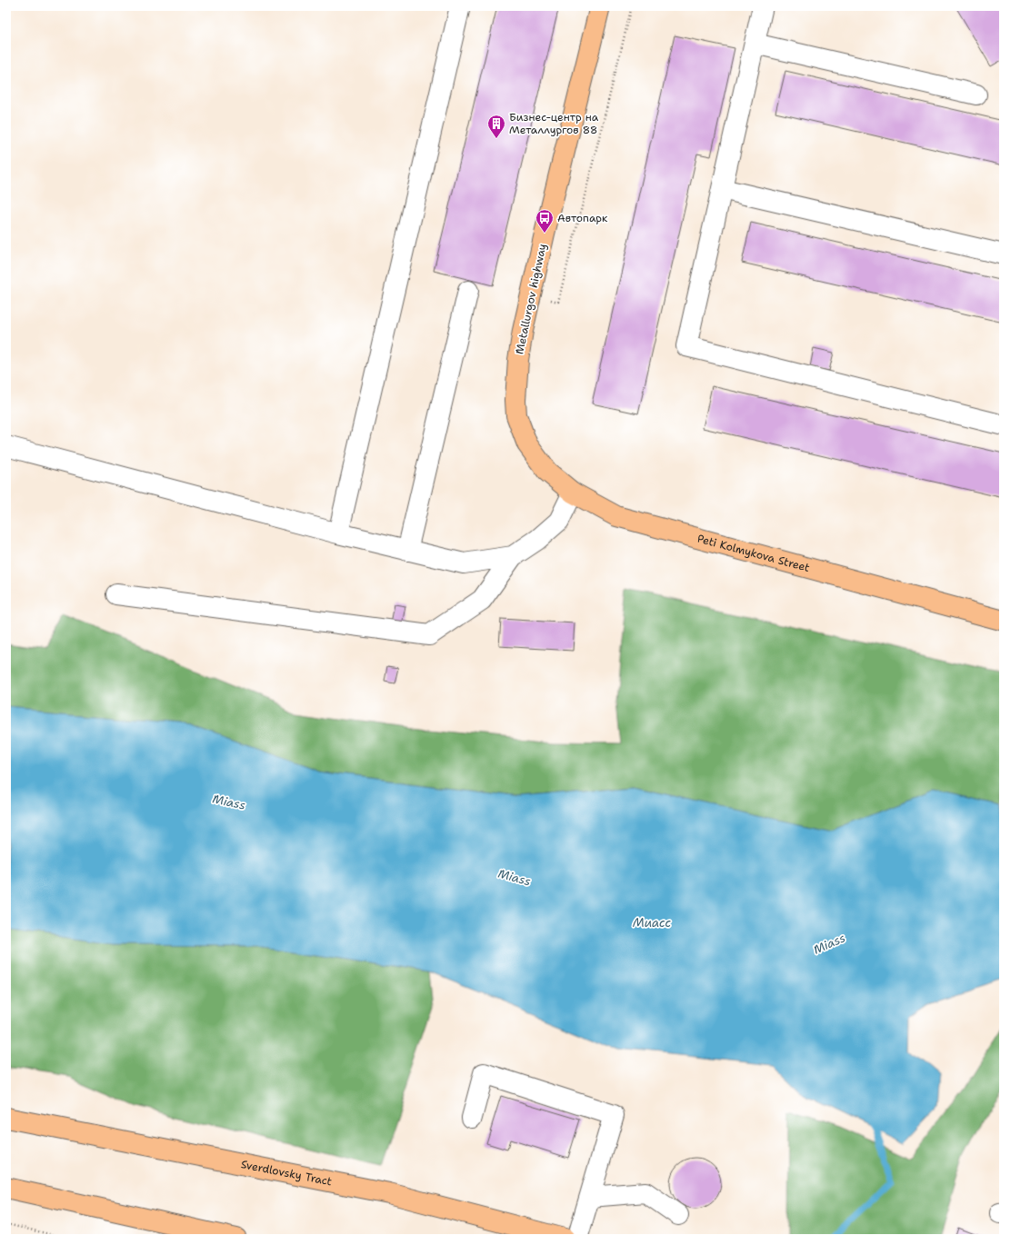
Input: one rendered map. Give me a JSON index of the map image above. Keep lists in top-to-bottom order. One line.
{"streets":{"main road":["Metallurgov highway","Peti Kolmykova Street","Sverdlovsky Tract"]},"crossings":[["Metallurgov highway","Peti Kolmykova Street"]],"water":["Miass","Миасс"],"places":{"building":["Бизнес-центр на Металлургов 88"],"bus stop":["Автопарк"]}}
